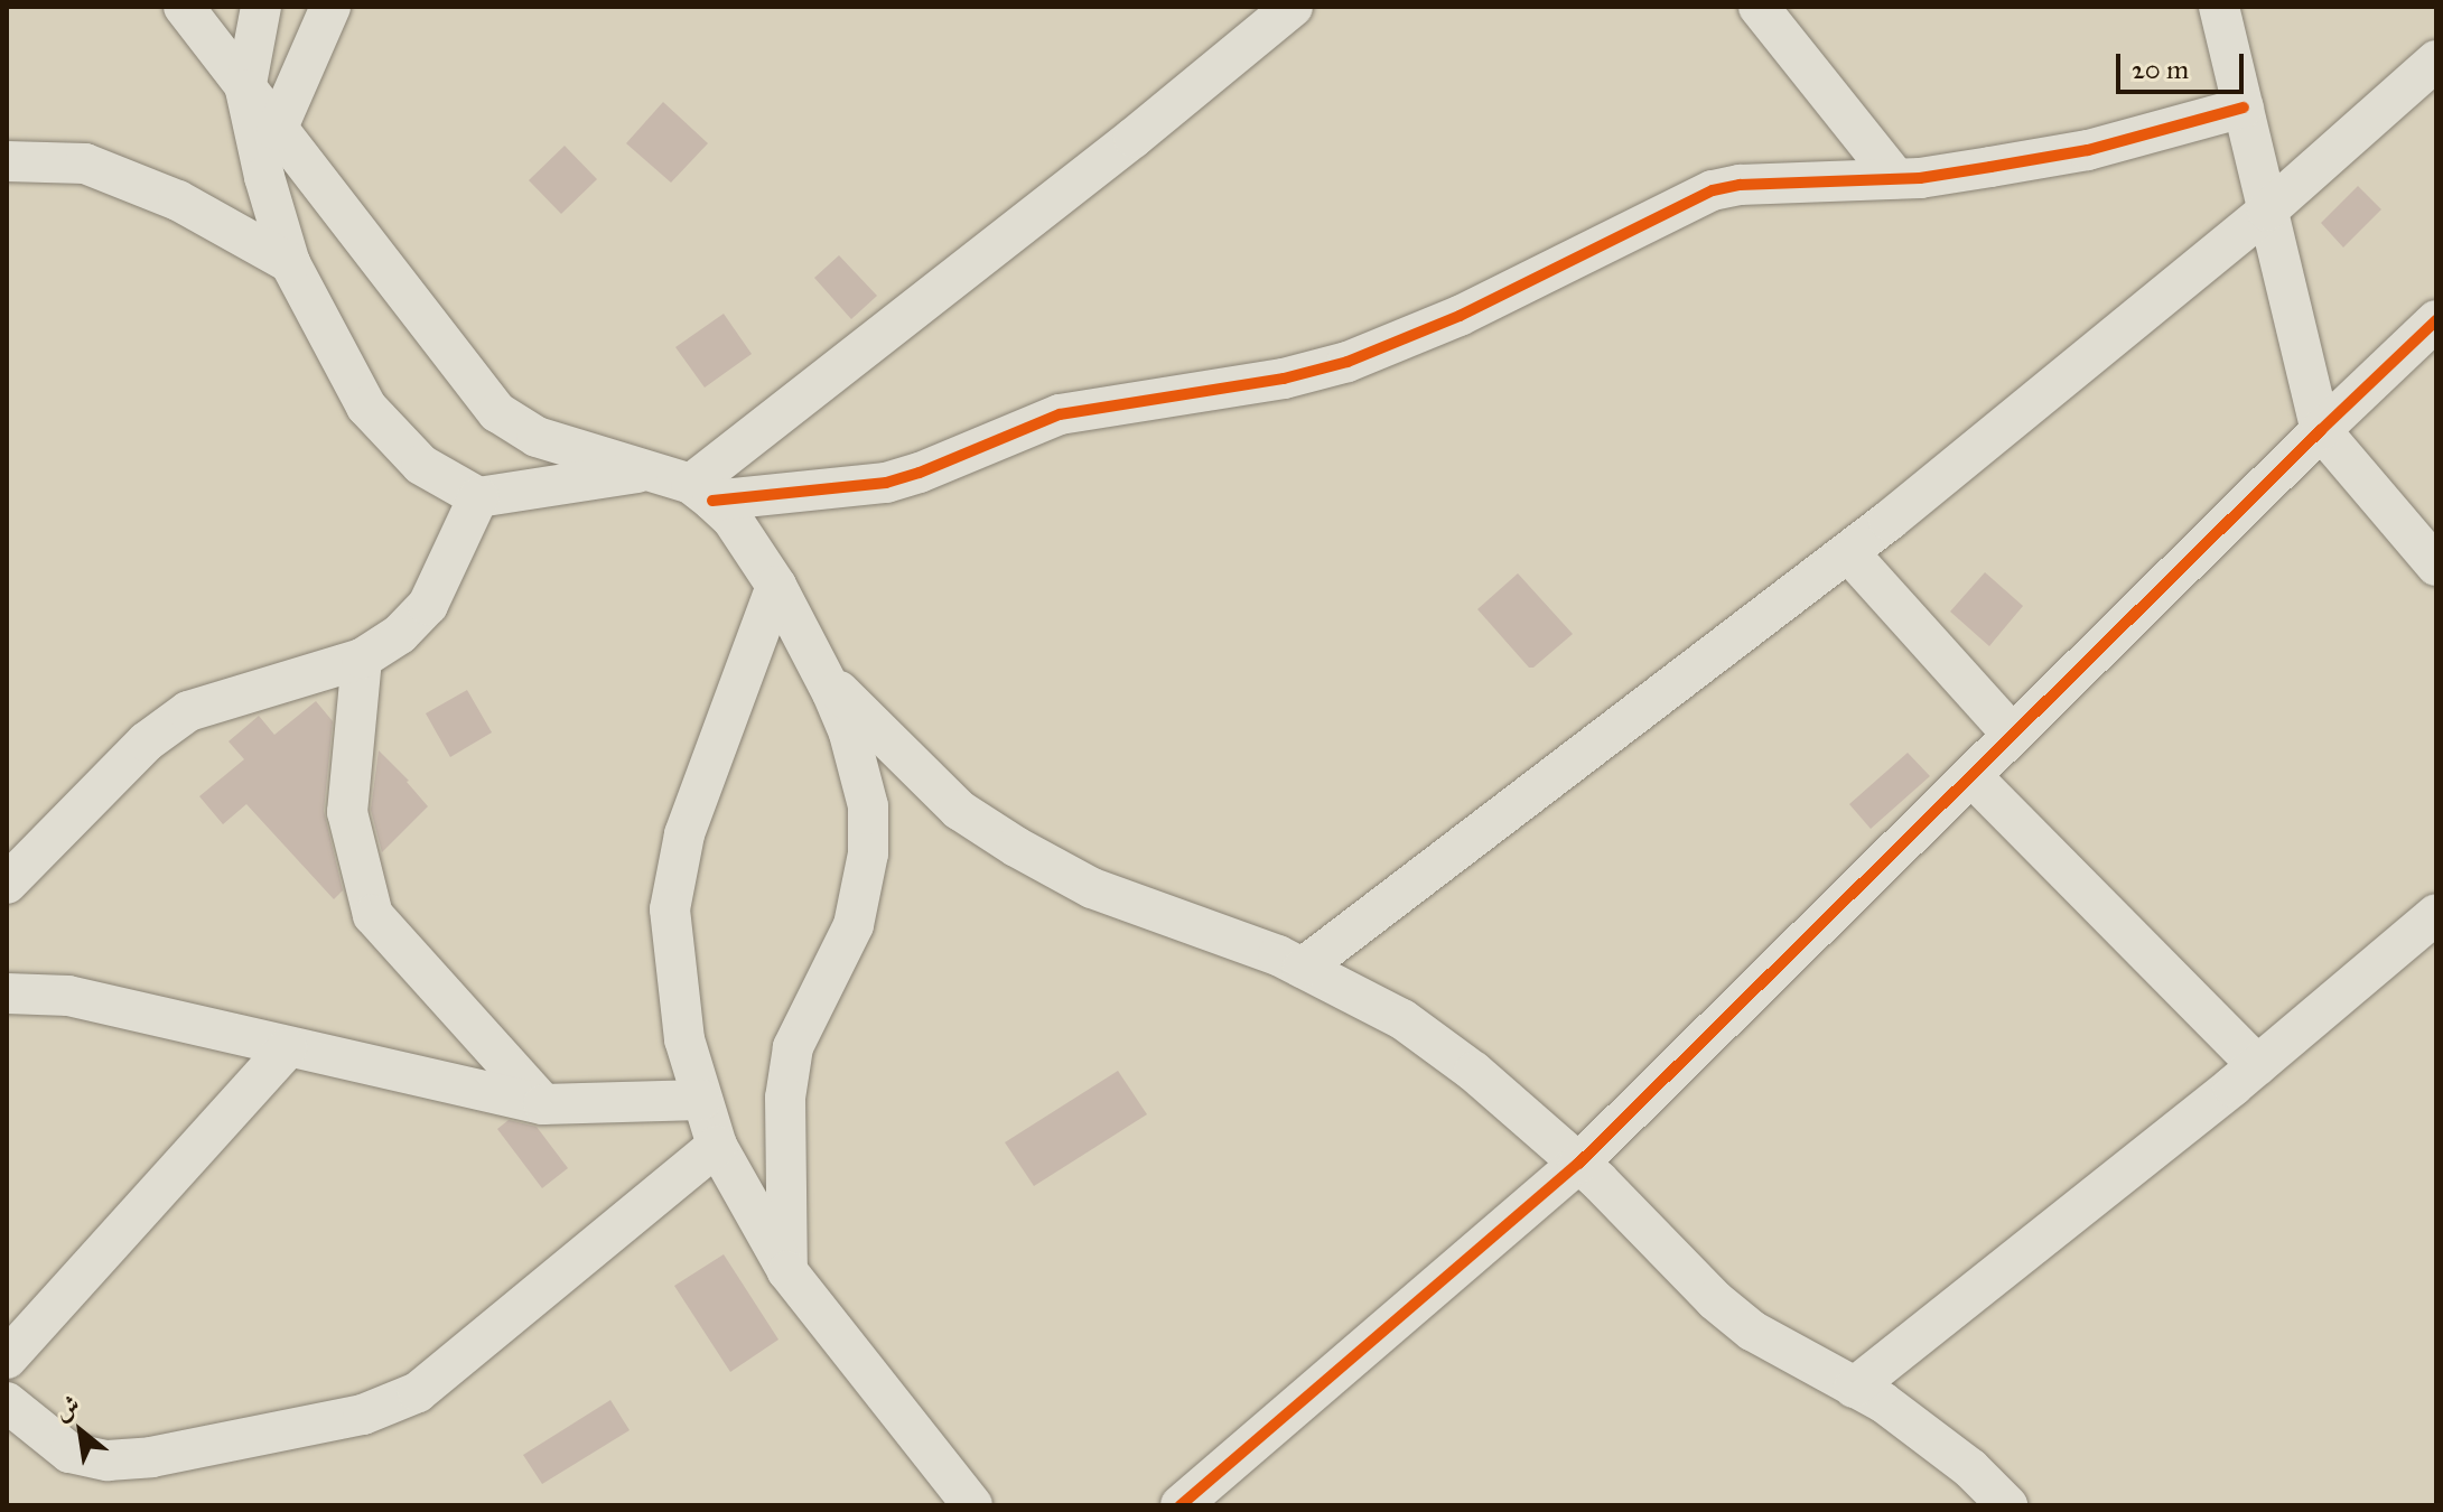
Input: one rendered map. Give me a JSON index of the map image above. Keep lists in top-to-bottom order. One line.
{"scale_bar":"20 m","north":"top left"}
